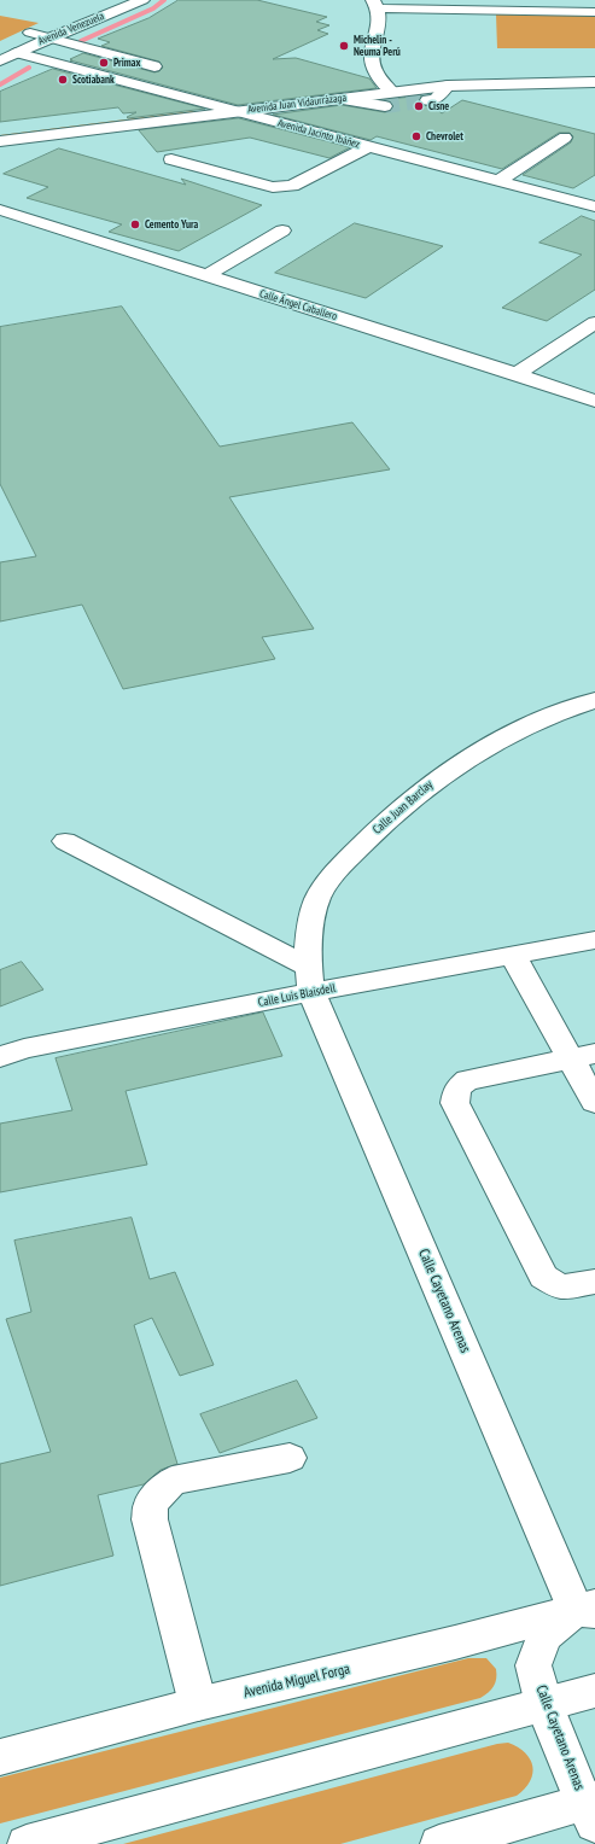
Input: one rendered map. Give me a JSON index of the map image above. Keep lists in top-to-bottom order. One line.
{"streets":{"main road":["Avenida Venezuela","Avenida Juan Vidaurrázaga","Avenida Jacinto Ibáñez","Calle Ángel Caballero","Calle Juan Barclay","Calle Luis Blaisdell","Calle Cayetano Arenas","Avenida Miguel Forga"]},"crossings":[["Avenida Venezuela","Avenida Jacinto Ibáñez"],["Avenida Juan Vidaurrázaga","Avenida Jacinto Ibáñez"],["Calle Juan Barclay","Calle Luis Blaisdell"],["Calle Juan Barclay","Calle Cayetano Arenas"],["Calle Luis Blaisdell","Calle Cayetano Arenas"],["Calle Cayetano Arenas","Avenida Miguel Forga"]],"places":["Michelin - Neuma Perú","Primax","Scotiabank","Cisne","Chevrolet","Cemento Yura"]}
